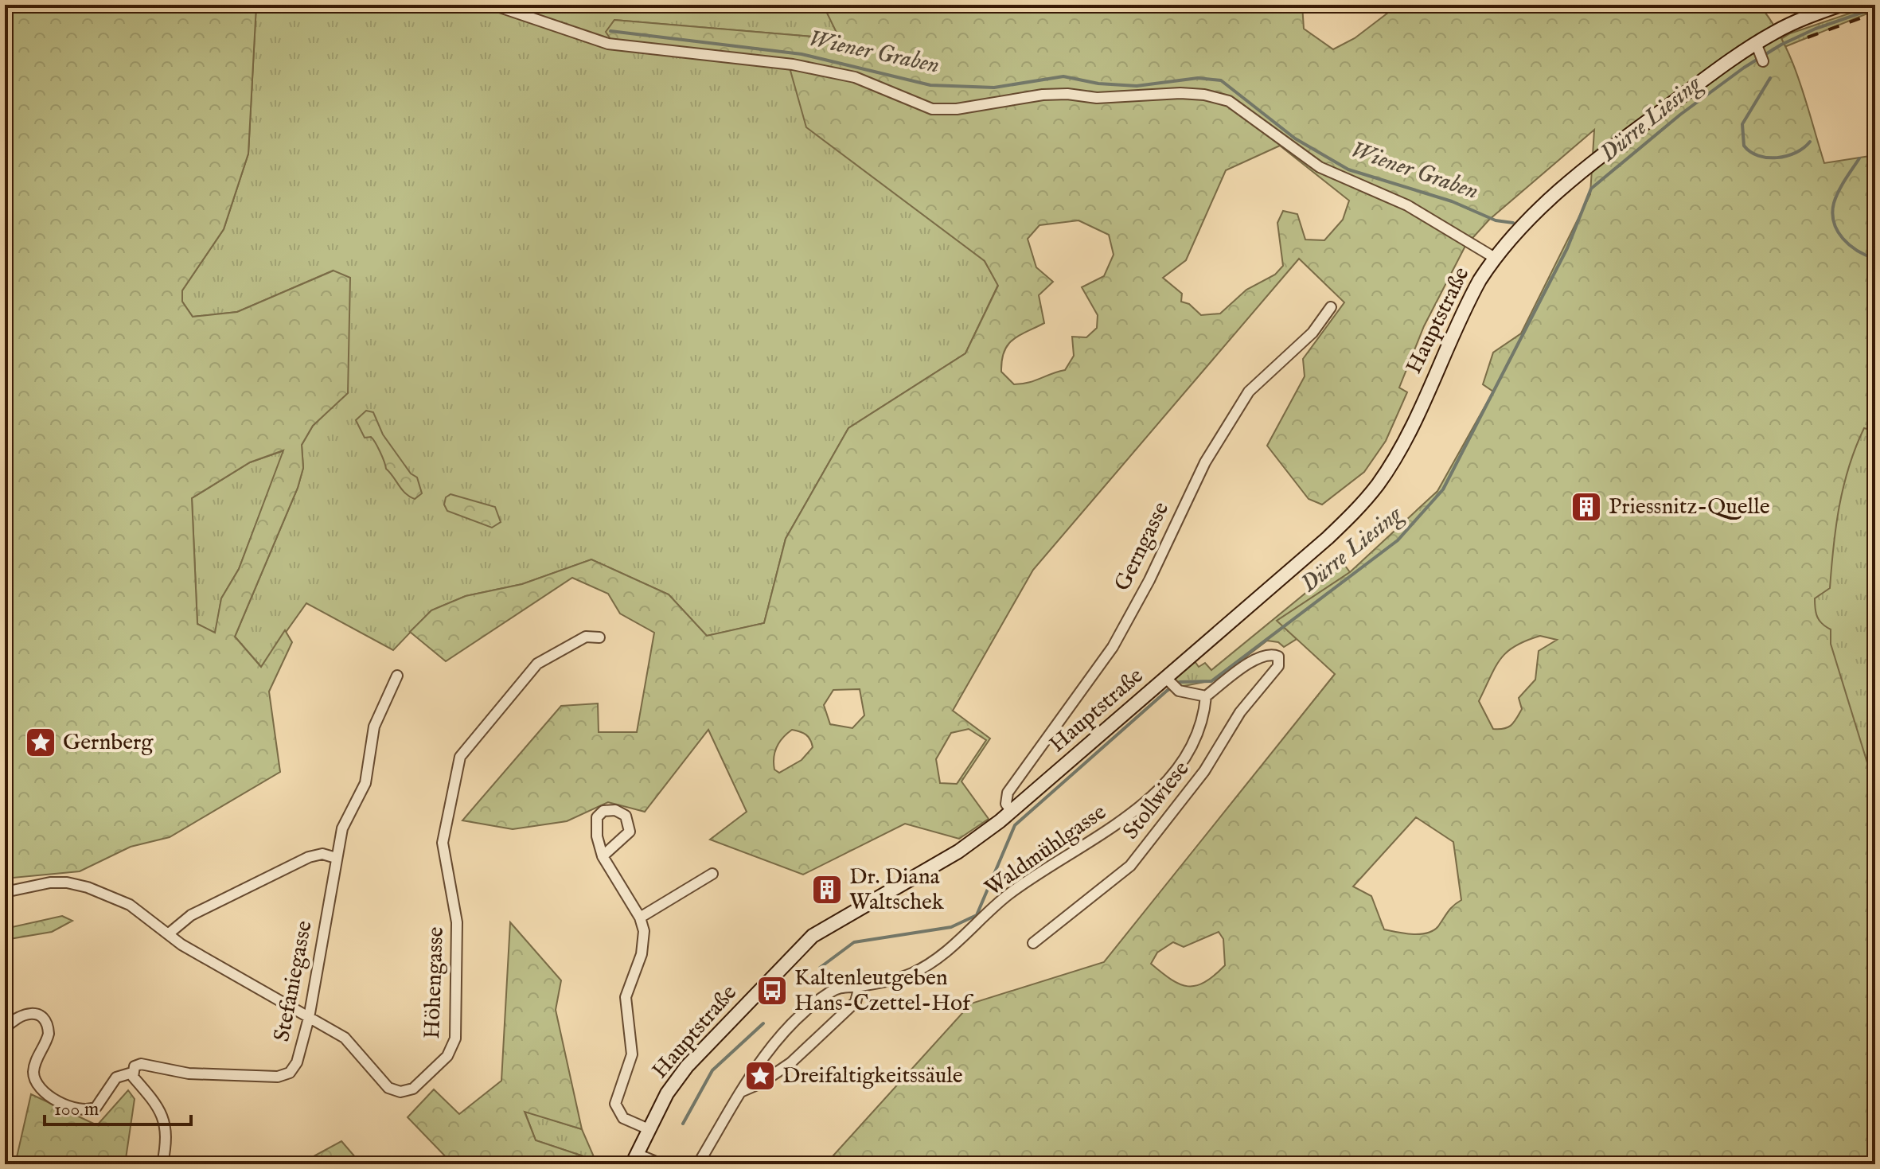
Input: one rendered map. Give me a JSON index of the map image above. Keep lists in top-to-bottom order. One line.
{"streets":{"main road":["Hauptstraße"],"street":["Gerngasse","Stollwiese","Waldmühlgasse","Stefaniegasse","Höhengasse"]},"crossings":[["Hauptstraße","Gerngasse"],["Stollwiese","Waldmühlgasse"],["Stefaniegasse","Höhengasse"]],"water":["Wiener Graben","Dürre Liesing"],"places":{"building":["Priessnitz-Quelle","Dr. Diana Waltschek"],"place":["Gernberg","Dreifaltigkeitssäule"],"bus stop":["Kaltenleutgeben Hans-Czettel-Hof"]},"scale_bar":"100 m"}
